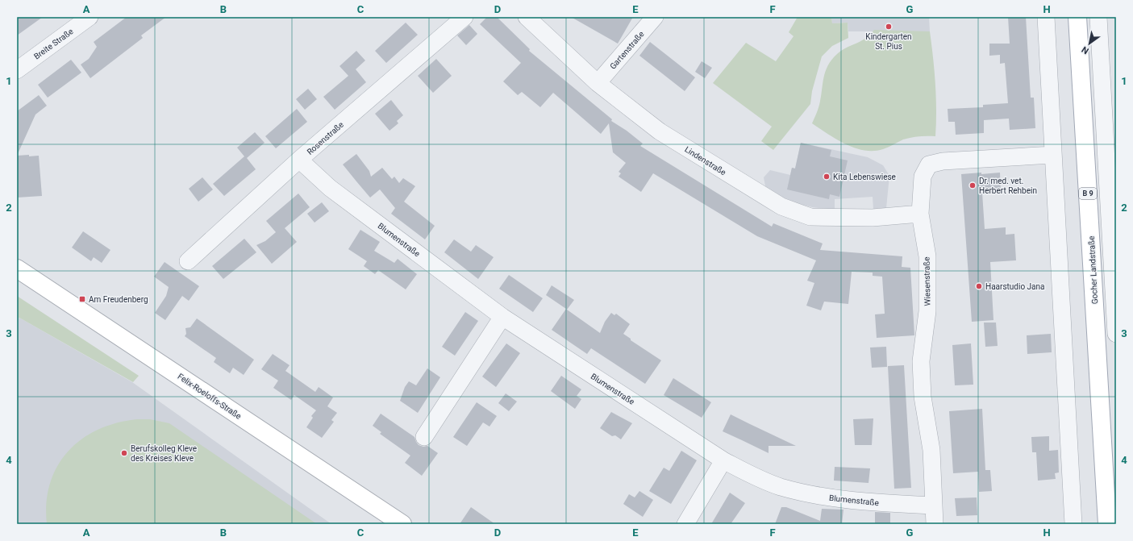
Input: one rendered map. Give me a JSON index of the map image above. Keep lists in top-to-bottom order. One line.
{"streets":{"main road":["B 9","Gocher Landstraße","Felix-Roeloffs-Straße"],"street":["Breite Straße","Gartenstraße","Rosenstraße","Lindenstraße","Blumenstraße","Wiesenstraße"]},"crossings":[["Gartenstraße","Lindenstraße"],["Rosenstraße","Blumenstraße"],["Lindenstraße","Wiesenstraße"],["Blumenstraße","Wiesenstraße"]],"places":{"other":["Kindergarten St. Pius","Kita Lebenswiese","Dr. med. vet. Herbert Rehbein","Haarstudio Jana","Berufskolleg Kleve des Kreises Kleve"],"transit":["Am Freudenberg"]},"north":"bottom left","grid":{"columns":["A","B","C","D","E","F","G","H"],"rows":["1","2","3","4"]}}
